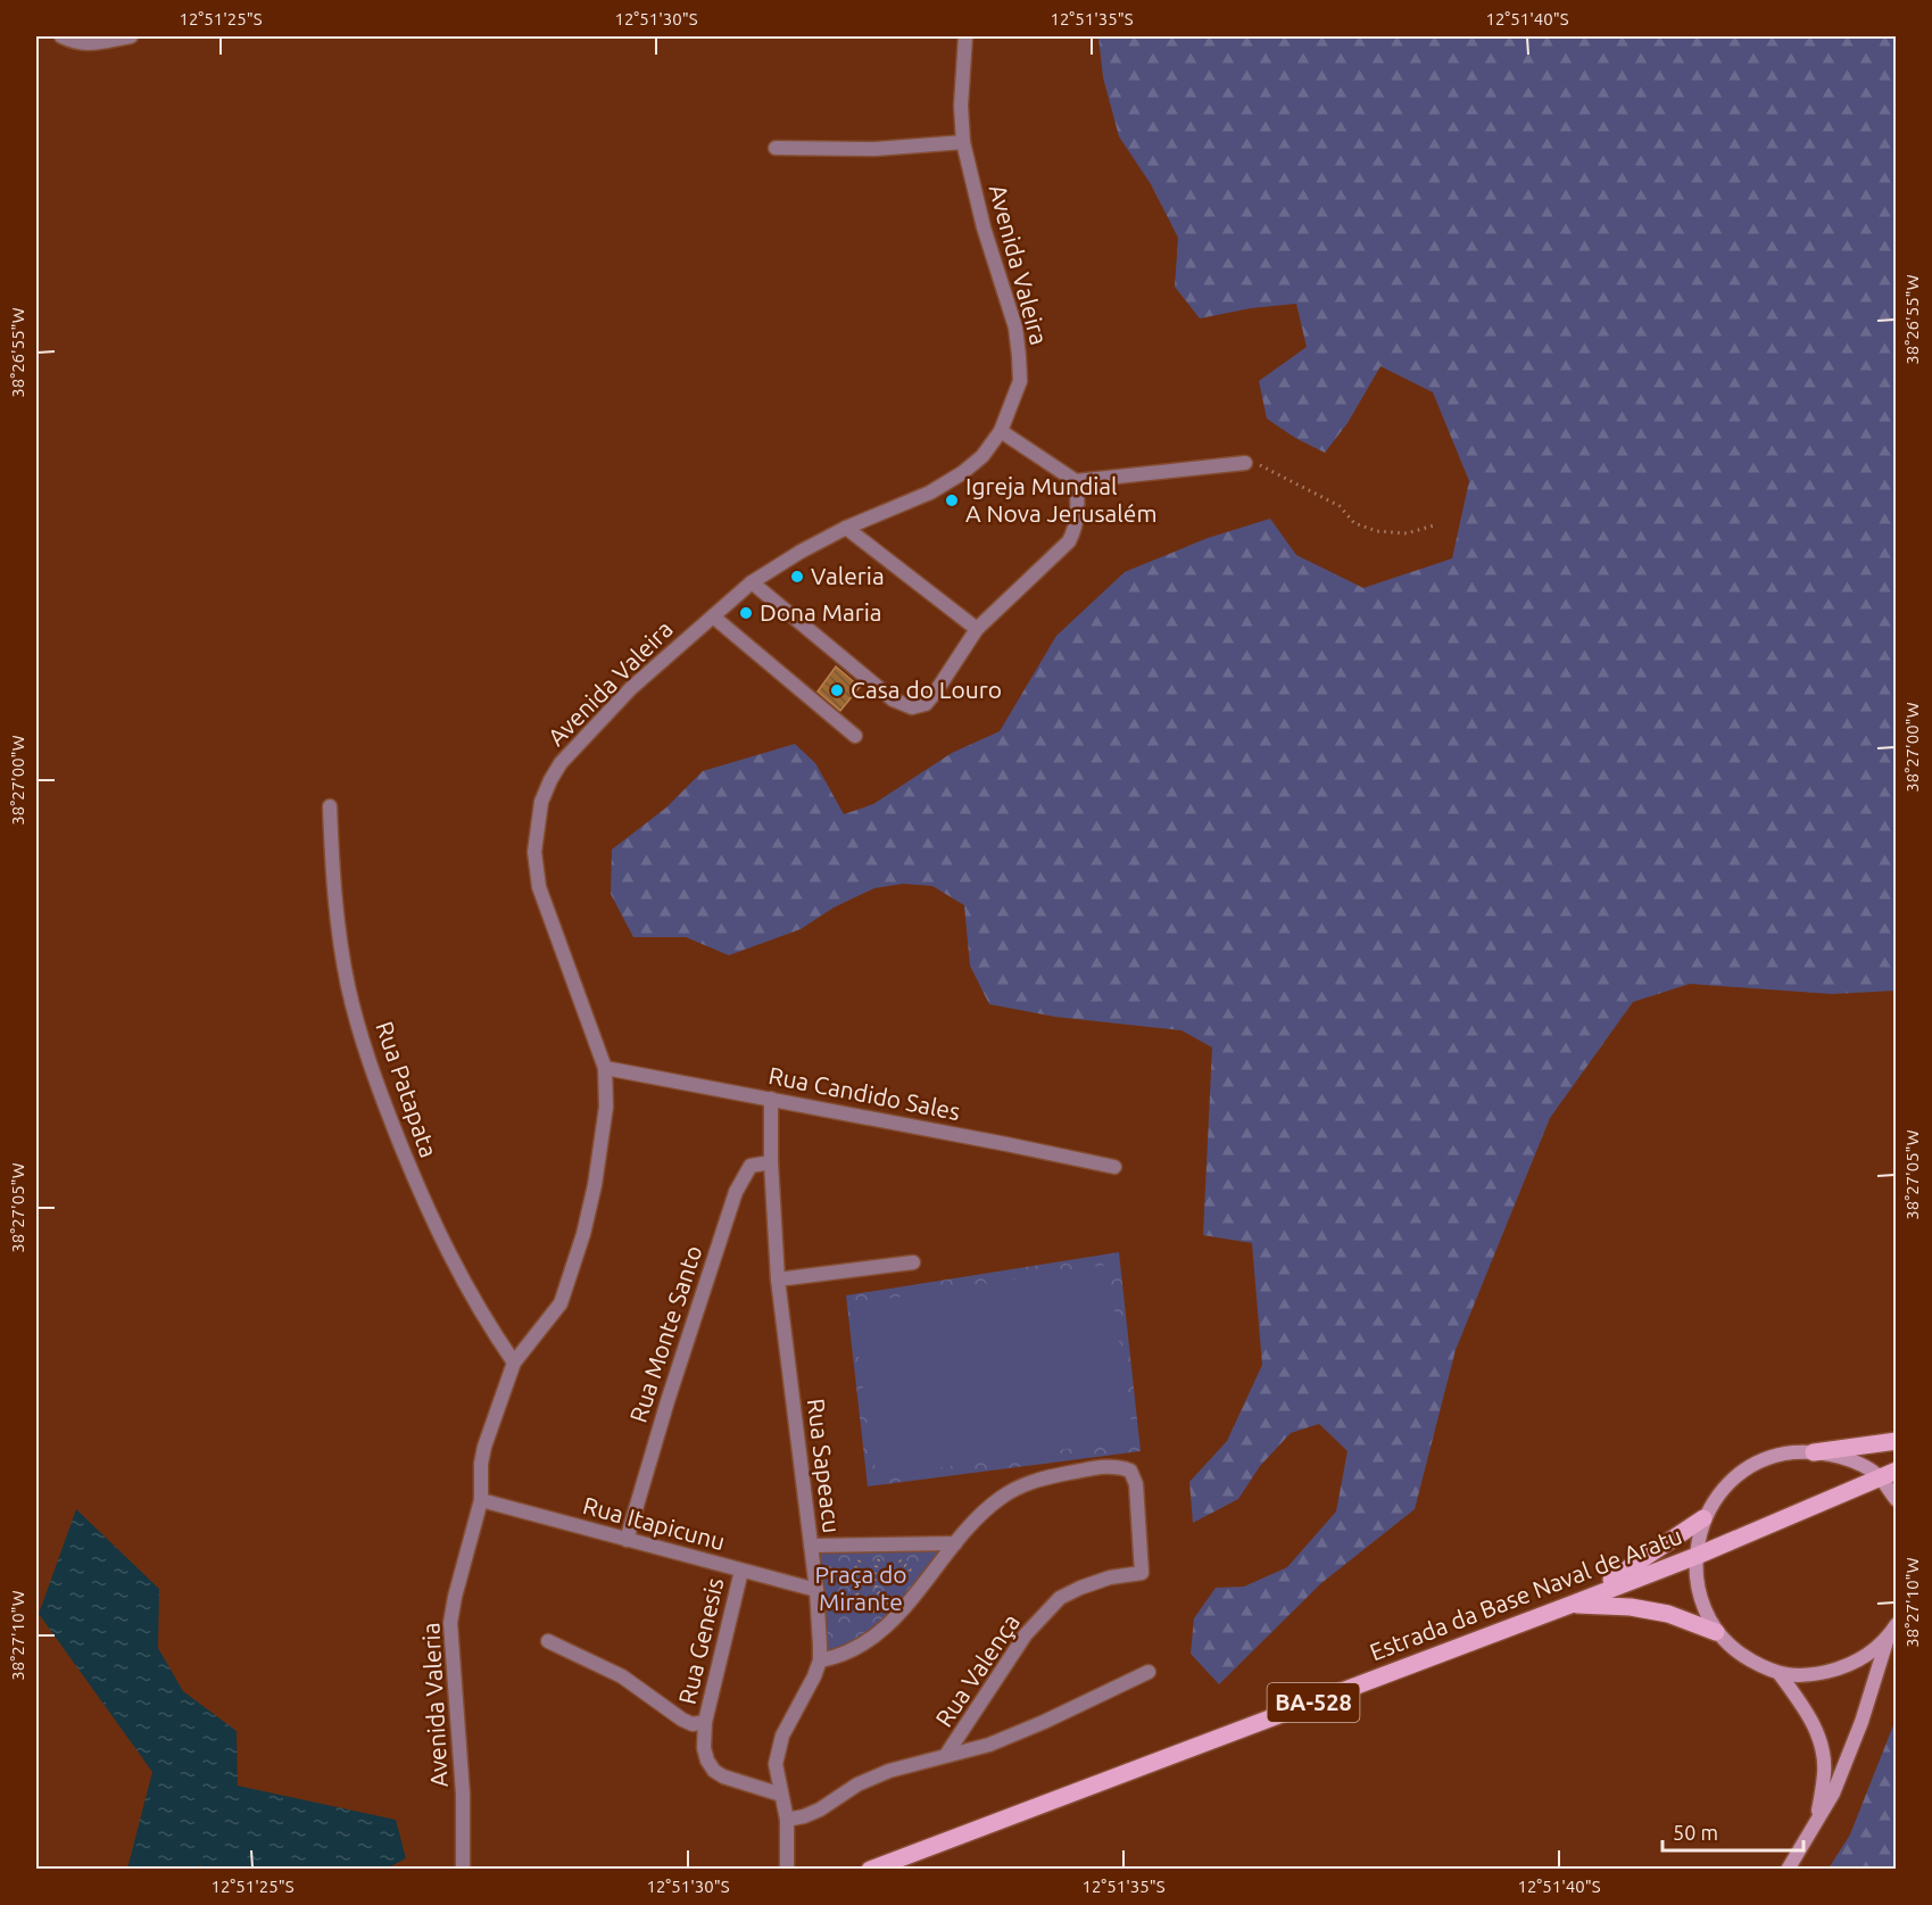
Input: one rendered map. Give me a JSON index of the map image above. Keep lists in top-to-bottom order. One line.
{"streets":{"main road":["Estrada da Base Naval de Aratu","BA-528"],"street":["Avenida Valeira","Rua Patapata","Rua Candido Sales","Rua Monte Santo","Rua Sapeacu","Rua Itapicunu","Rua Genesis","Rua Valença","Avenida Valeria"]},"crossings":[["Avenida Valeira","Rua Patapata"],["Avenida Valeira","Rua Candido Sales"],["Avenida Valeira","Rua Itapicunu"],["Avenida Valeira","Avenida Valeria"],["Rua Candido Sales","Rua Sapeacu"],["Rua Monte Santo","Rua Sapeacu"],["Rua Monte Santo","Rua Itapicunu"],["Rua Sapeacu","Rua Itapicunu"],["Rua Sapeacu","Rua Genesis"],["Rua Sapeacu","Rua Valença"],["Rua Itapicunu","Rua Genesis"],["Rua Itapicunu","Avenida Valeria"]],"parks":["Praça do Mirante"],"places":["Igreja Mundial A Nova Jerusalém","Valeria","Dona Maria","Casa do Louro"],"scale_bar":"50 m","coordinates":["12°51'25\"S","12°51'30\"S","12°51'35\"S","12°51'40\"S","38°26'55\"W","38°27'00\"W","38°27'05\"W","38°27'10\"W"]}
